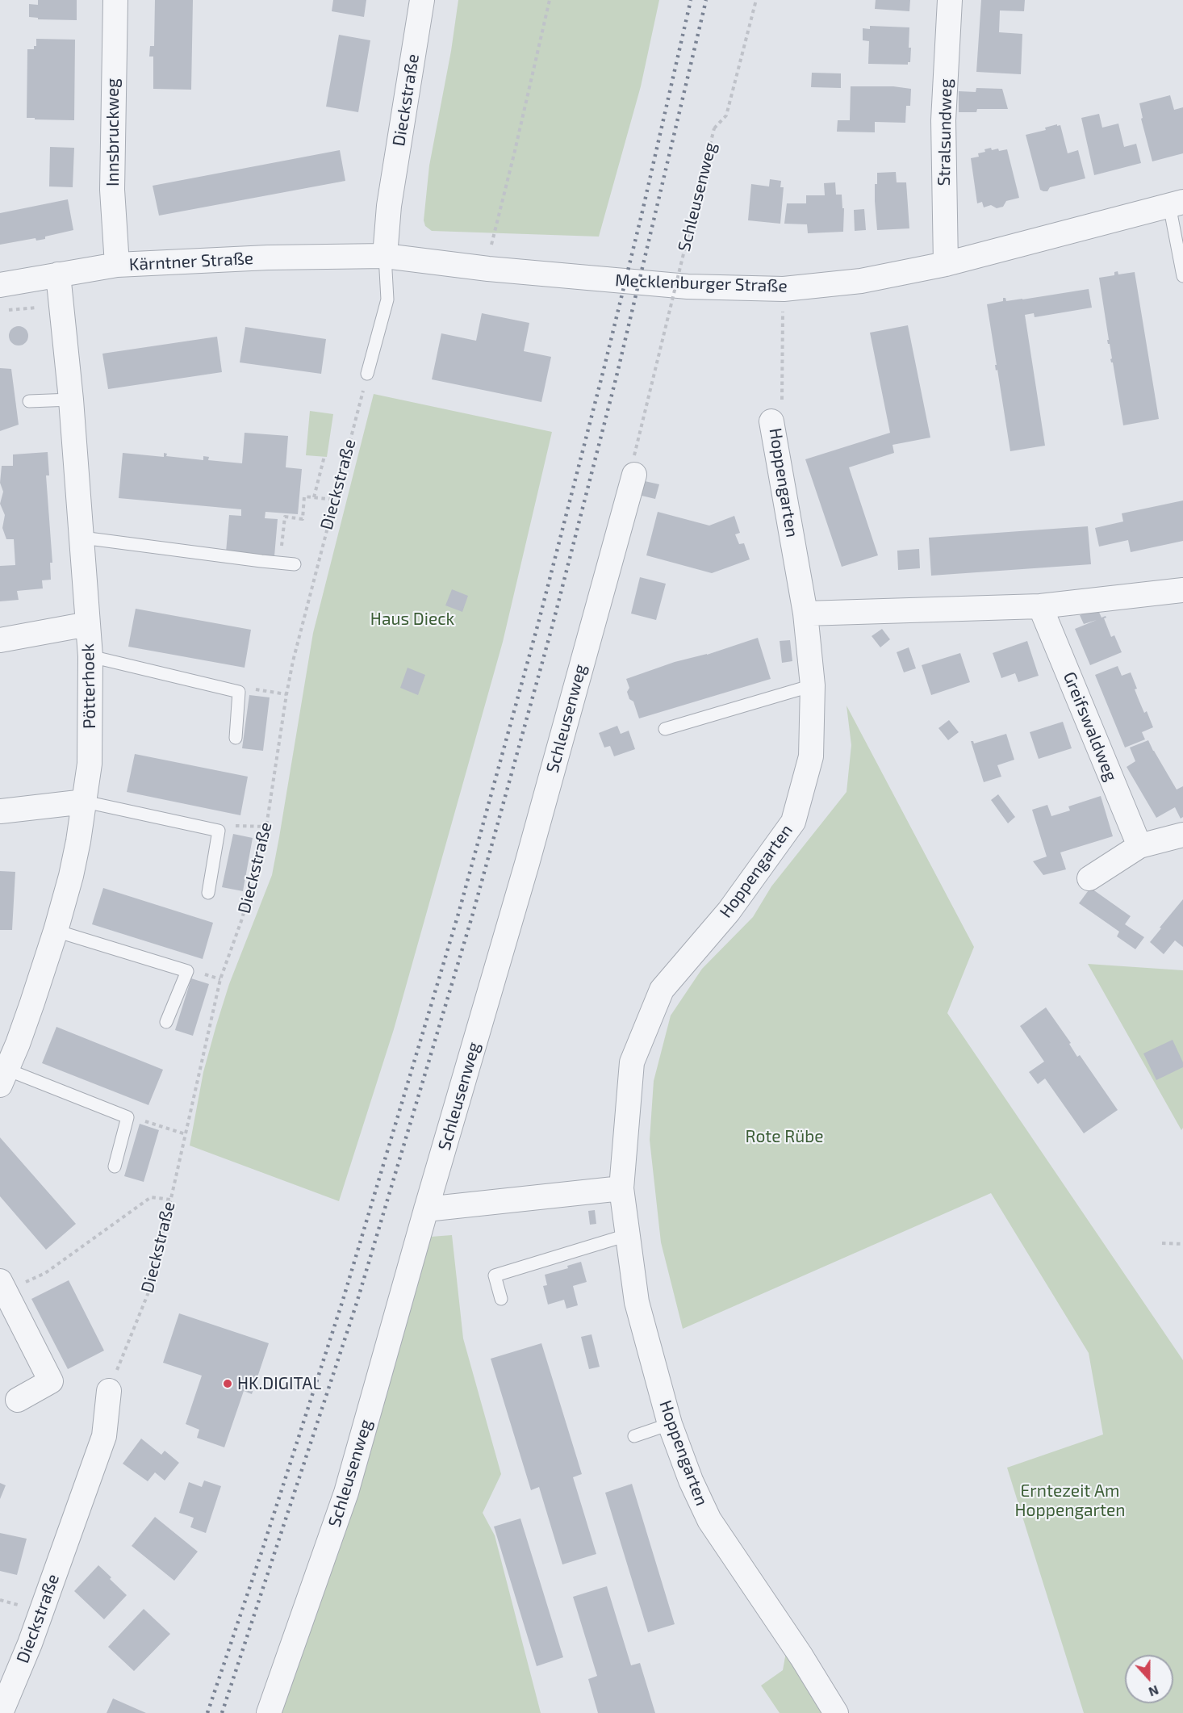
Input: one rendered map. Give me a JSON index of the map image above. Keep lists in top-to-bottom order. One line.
{"streets":{"street":["Dieckstraße","Innsbruckweg","Stralsundweg","Schleusenweg","Kärntner Straße","Mecklenburger Straße","Hoppengarten","Pötterhoek","Greifswaldweg"]},"crossings":[["Dieckstraße","Kärntner Straße"],["Dieckstraße","Mecklenburger Straße"],["Innsbruckweg","Kärntner Straße"],["Stralsundweg","Mecklenburger Straße"],["Kärntner Straße","Mecklenburger Straße"],["Kärntner Straße","Pötterhoek"]],"parks":["Haus Dieck","Rote Rübe","Erntezeit Am Hoppengarten"],"places":["HK.DIGITAL"],"north":"bottom"}
